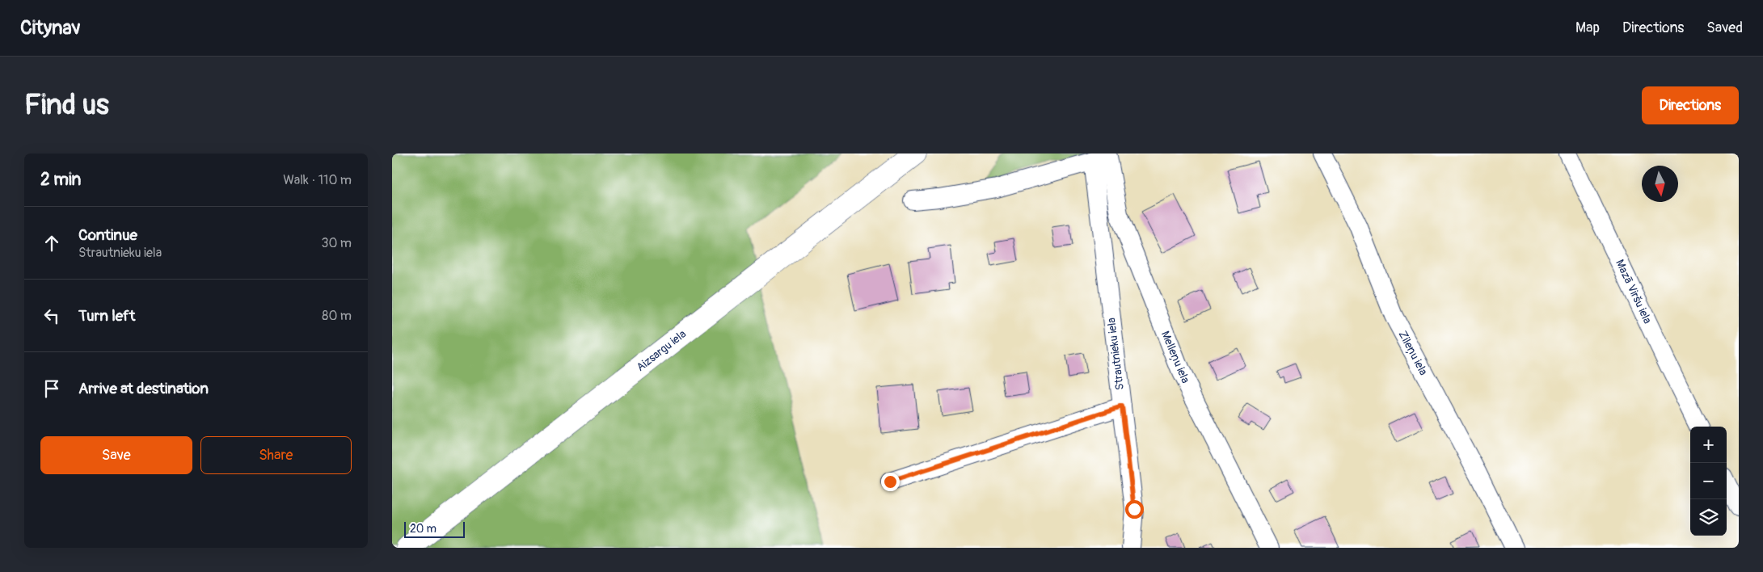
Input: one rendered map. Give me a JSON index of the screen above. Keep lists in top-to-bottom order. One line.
{"streets":{"highway":["Aizsargu iela"],"street":["Mazā Viršu iela","Zileņu iela","Strautnieku iela","Melleņu iela"]},"crossings":[["Strautnieku iela","Melleņu iela"]],"scale_bar":"20 m","north":"bottom","page":{"header":"Citynav","nav":["Map","Directions","Saved"],"buttons":["Directions",["Save","Share"]],"title":"Find us","heading":["2 min","Walk · 110 m"],"list":[["Continue","Strautnieku iela","30 m"],["Turn left","80 m"],"Arrive at destination"],"map_buttons":["+","−"],"scale":"20 m"}}
